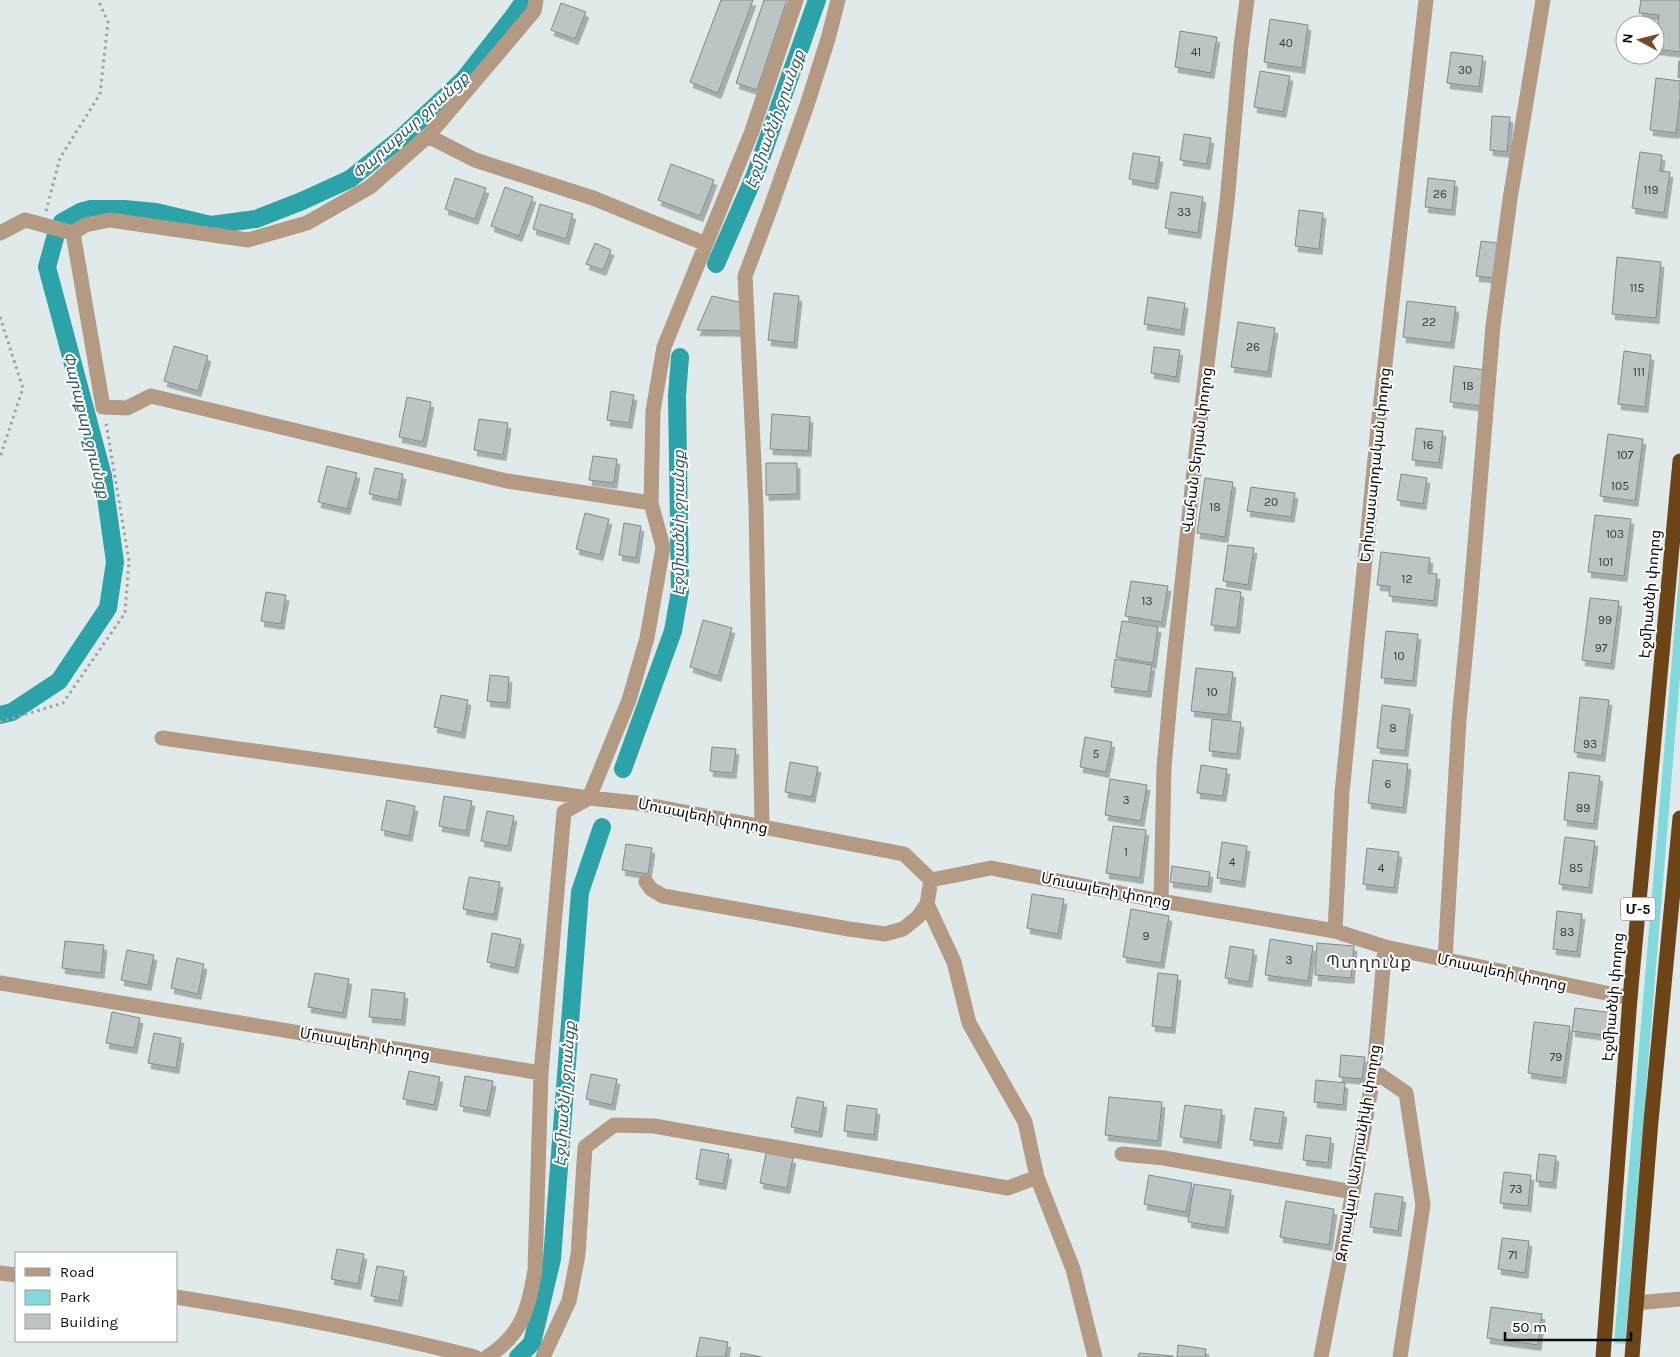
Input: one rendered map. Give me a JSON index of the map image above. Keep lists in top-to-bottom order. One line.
{"streets":{"highway":["Էջմիածնի փողոց","Մ-5"],"street":["Վահան Տերյան փողոց","Երիտասարդական փողոց","Մուսալեռի փողոց","Զորավար Անդրանիկի փողոց"]},"crossings":[["Վահան Տերյան փողոց","Մուսալեռի փողոց"],["Երիտասարդական փողոց","Մուսալեռի փողոց"],["Էջմիածնի փողոց","Մուսալեռի փողոց"],["Մուսալեռի փողոց","Զորավար Անդրանիկի փողոց"]],"districts":["Պտղունք"],"water":["Էջմիածնի ջրանցք","Փարաքար ջրանցք"],"house_numbers":["40","41","30","119","26","33","115","22","26","111","18","16","107","105","20","18","103","101","12","13","99","97","10","10","8","93","5","6","3","89","1","4","4","85","83","9","3","79","73","71"],"legend":["Road","Park","Building"],"scale_bar":"50 m","north":"left"}
